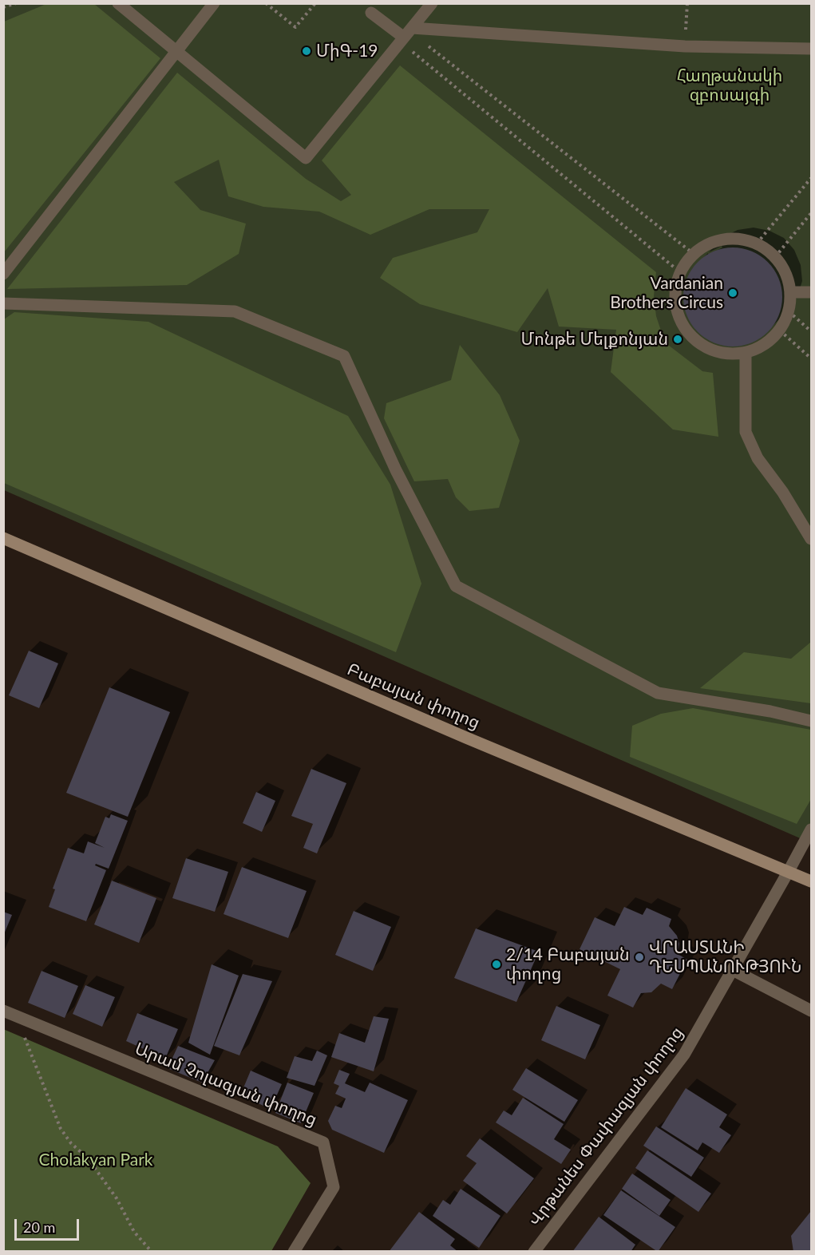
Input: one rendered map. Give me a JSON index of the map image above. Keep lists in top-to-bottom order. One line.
{"streets":{"street":["Բաբայան փողոց","Արամ Չոլագյան փողոց","Վրթանես Փափազյան փողոց"]},"crossings":[["Բաբայան փողոց","Վրթանես Փափազյան փողոց"]],"parks":["Հաղթանակի զբոսայգի","Cholakyan Park"],"places":["ՄիԳ-19","Vardanian Brothers Circus","Մոնթե Մելքոնյան","ՎՐԱՍՏԱՆԻ ԴԵՍՊԱՆՈՒԹՅՈՒՆ","2/14 Բաբայան փողոց"],"scale_bar":"20 m"}
